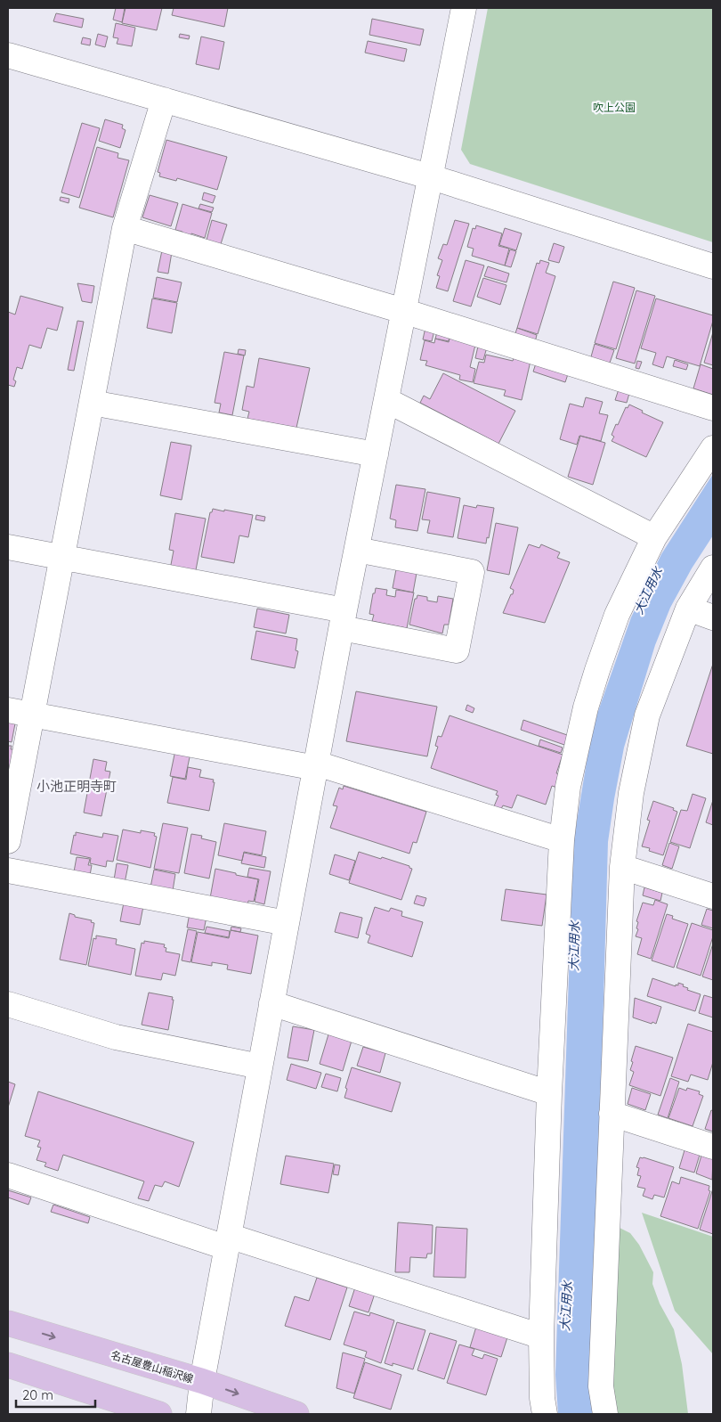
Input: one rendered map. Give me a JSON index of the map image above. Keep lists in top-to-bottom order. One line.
{"streets":{"main road":["名古屋豊山稲沢線"]},"districts":["小池正明寺町"],"water":["大江用水"],"parks":["吹上公園"],"scale_bar":"20 m"}
